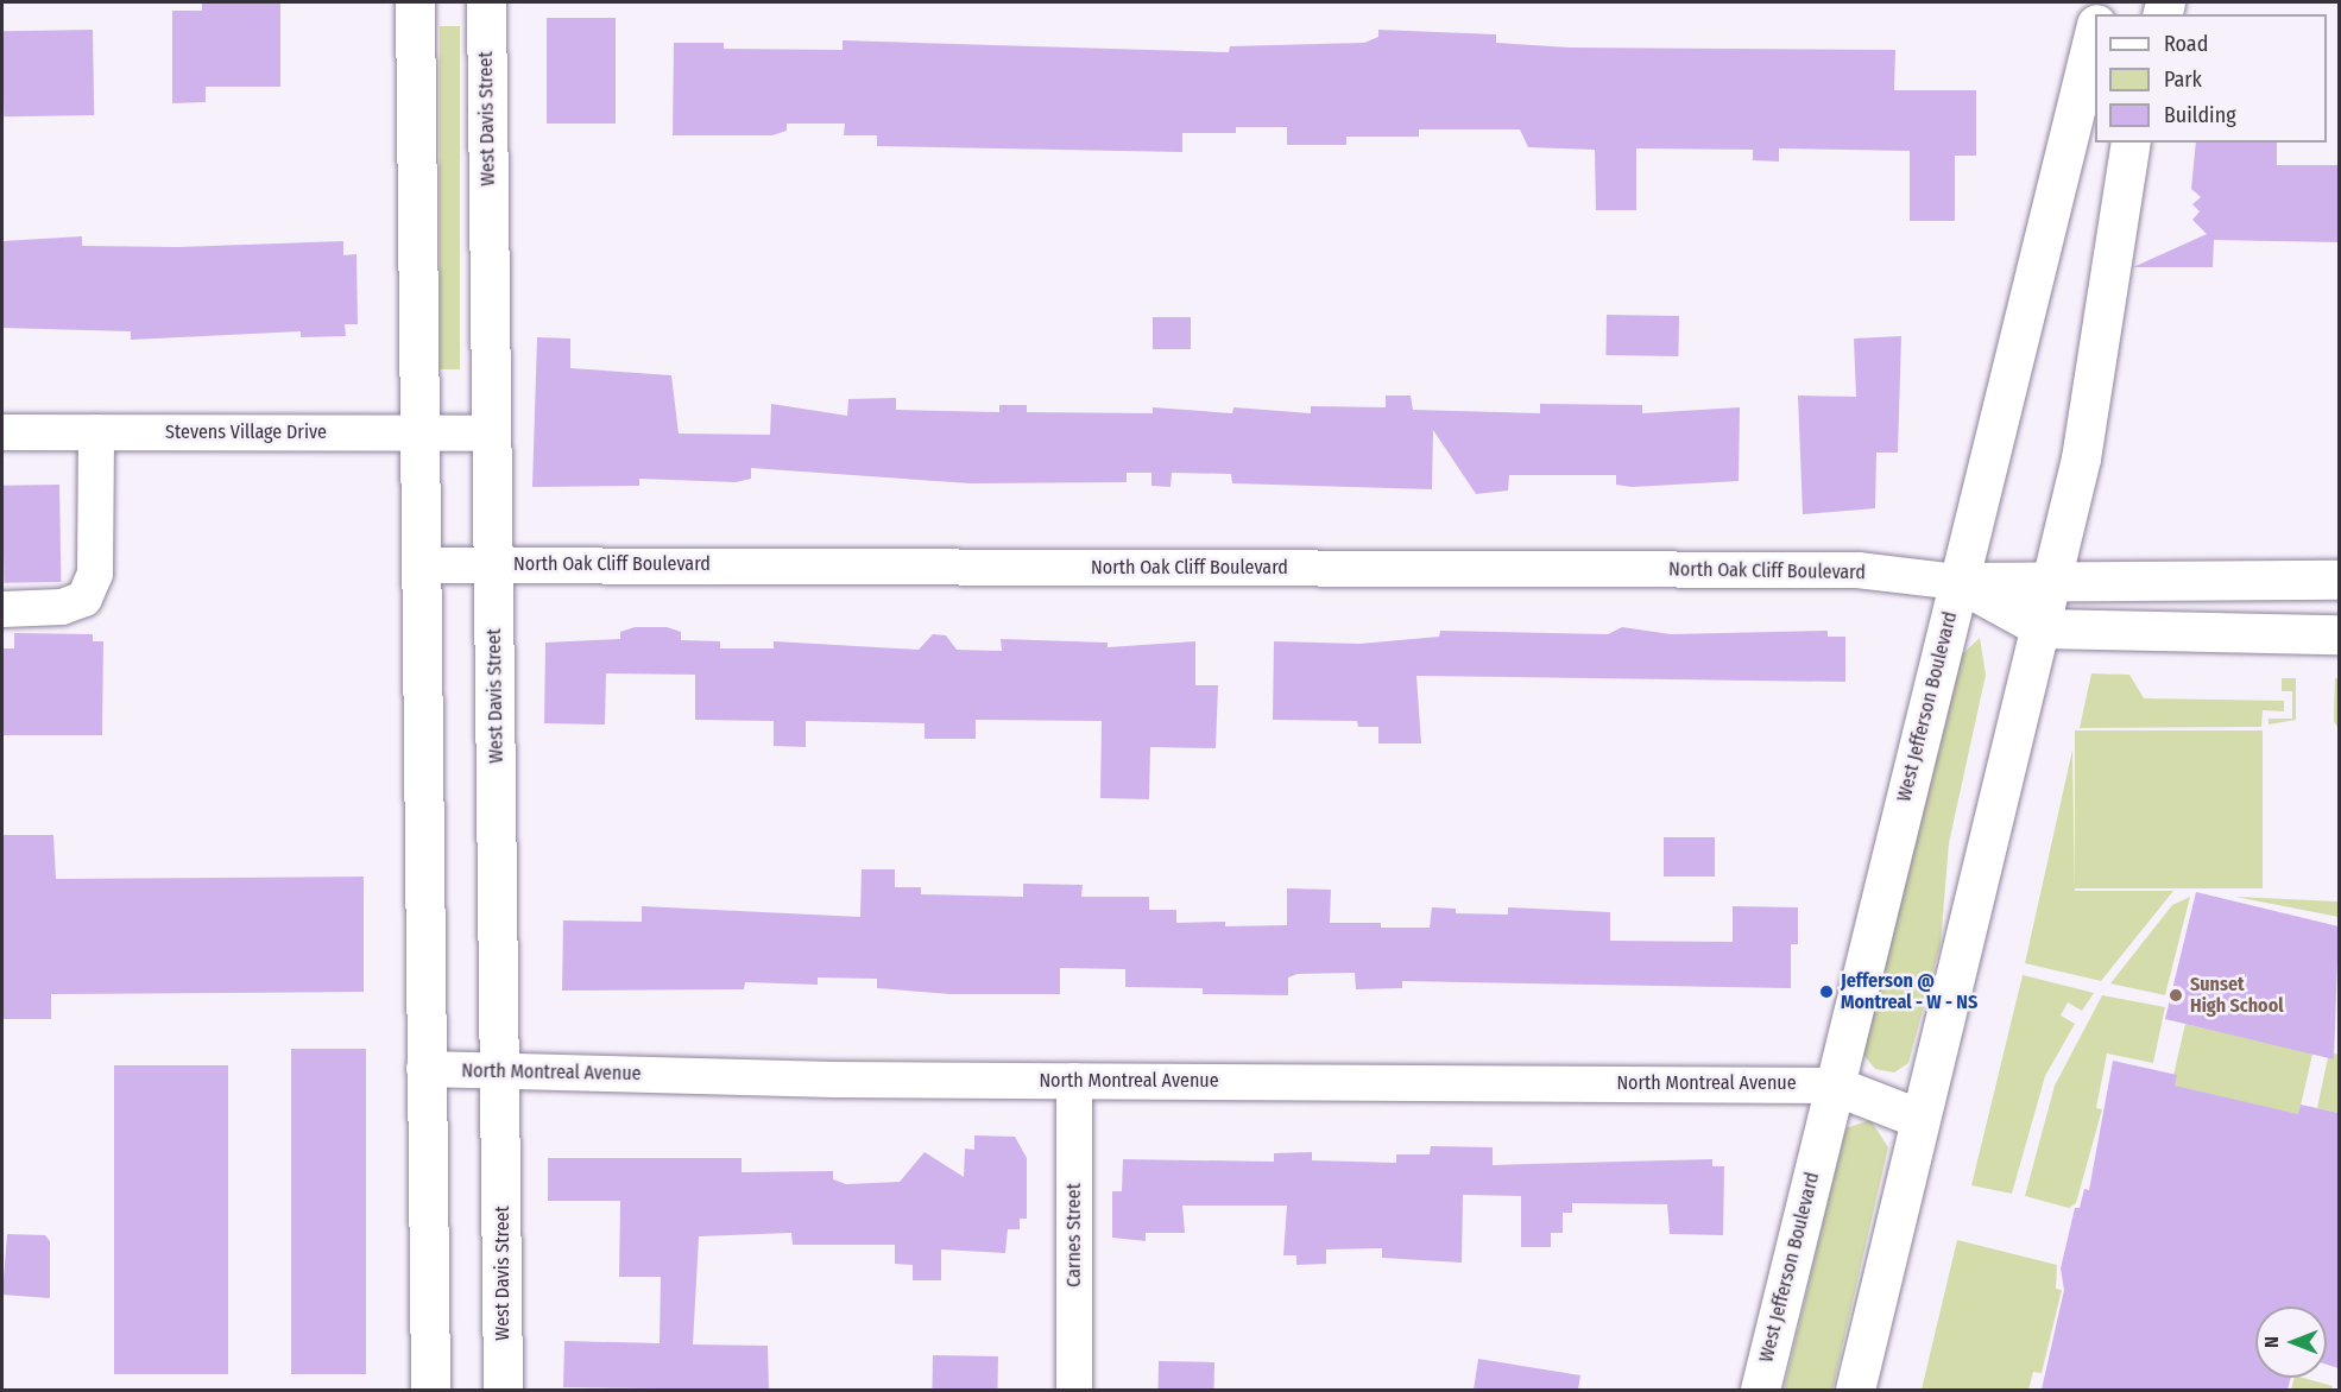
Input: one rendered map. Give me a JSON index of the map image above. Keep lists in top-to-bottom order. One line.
{"streets":{"main road":["West Davis Street","North Oak Cliff Boulevard","West Jefferson Boulevard"],"street":["Stevens Village Drive","North Montreal Avenue","Carnes Street"]},"crossings":[["West Davis Street","Stevens Village Drive"],["West Davis Street","North Oak Cliff Boulevard"],["West Davis Street","North Montreal Avenue"],["North Oak Cliff Boulevard","West Jefferson Boulevard"],["West Jefferson Boulevard","North Montreal Avenue"],["North Montreal Avenue","Carnes Street"]],"places":["Jefferson @ Montreal - W - NS","Sunset High School"],"legend":["Road","Park","Building"],"north":"left"}
